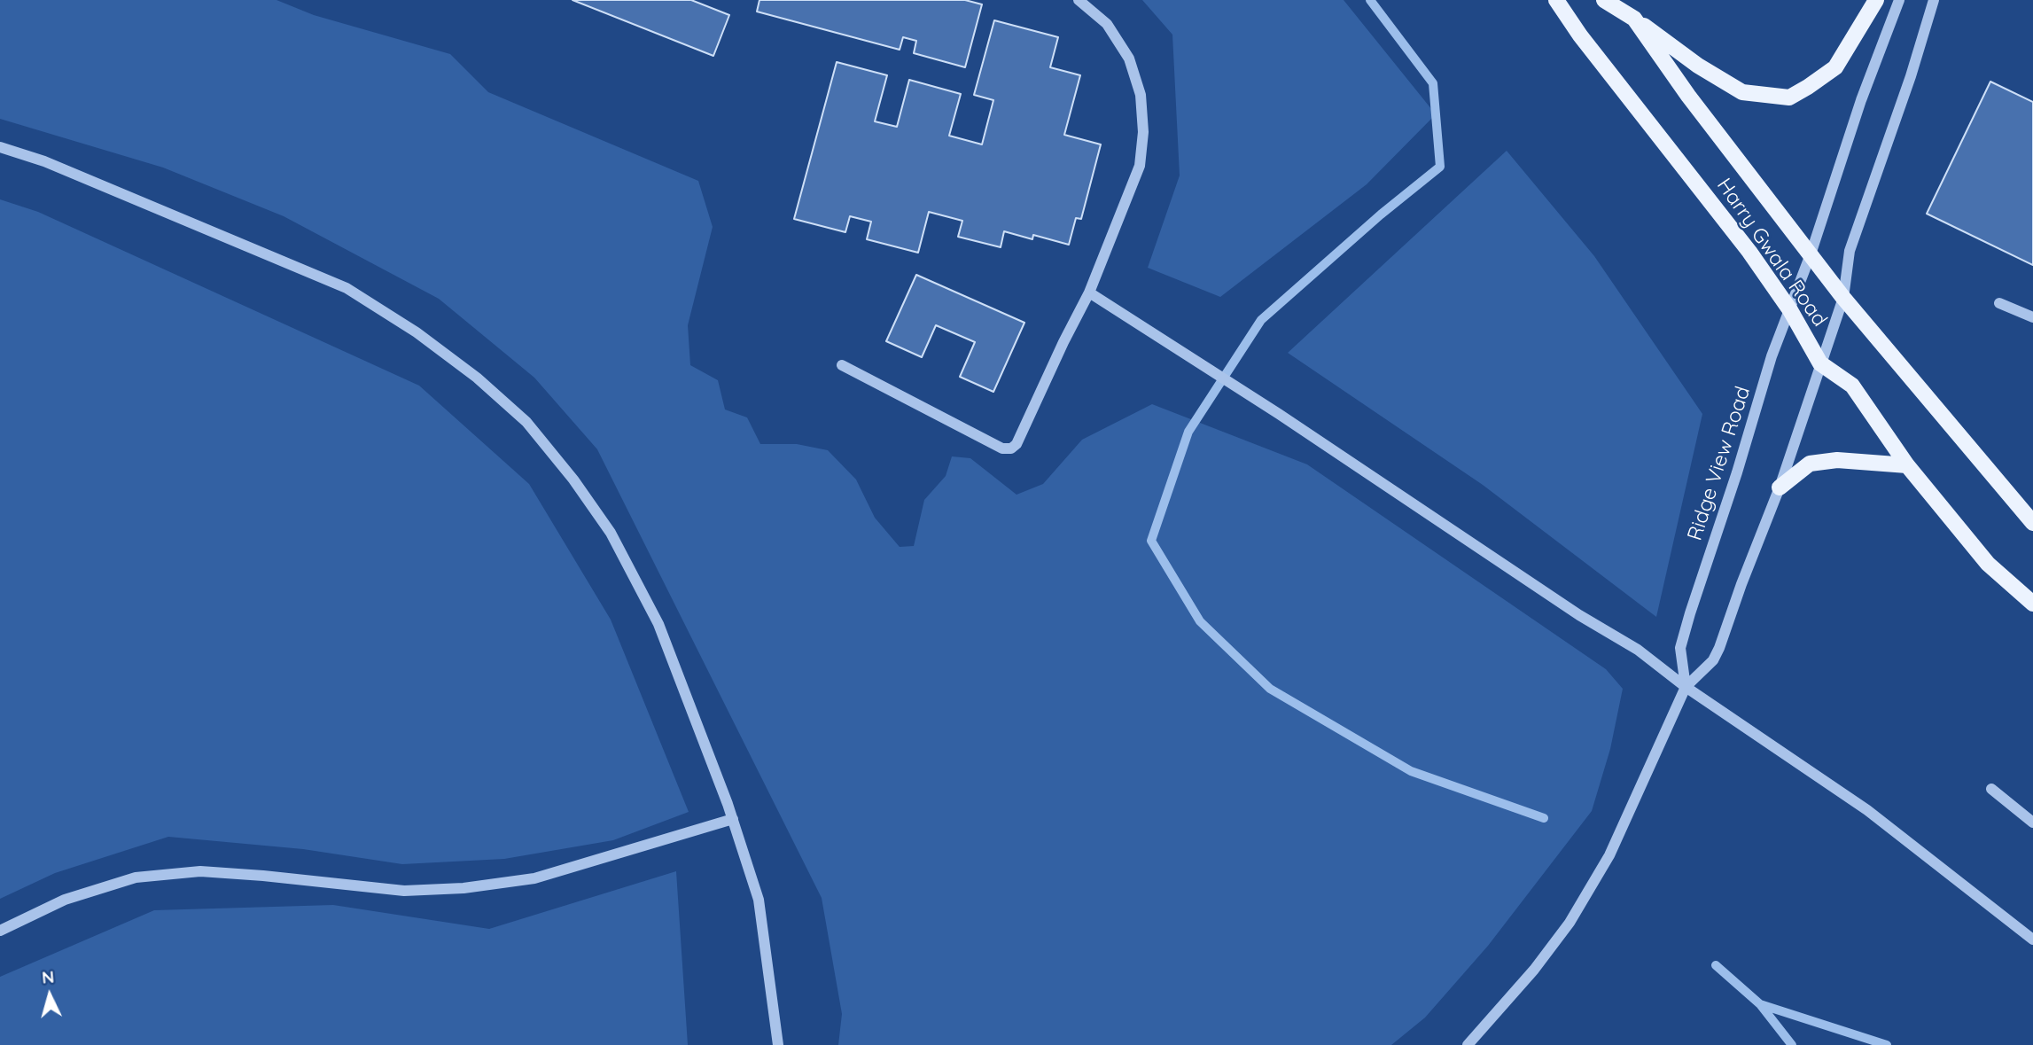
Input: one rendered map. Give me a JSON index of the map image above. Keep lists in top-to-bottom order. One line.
{"streets":{"main road":["Harry Gwala Road"],"street":["Ridge View Road"]},"crossings":[["Harry Gwala Road","Ridge View Road"]],"north":"top"}
